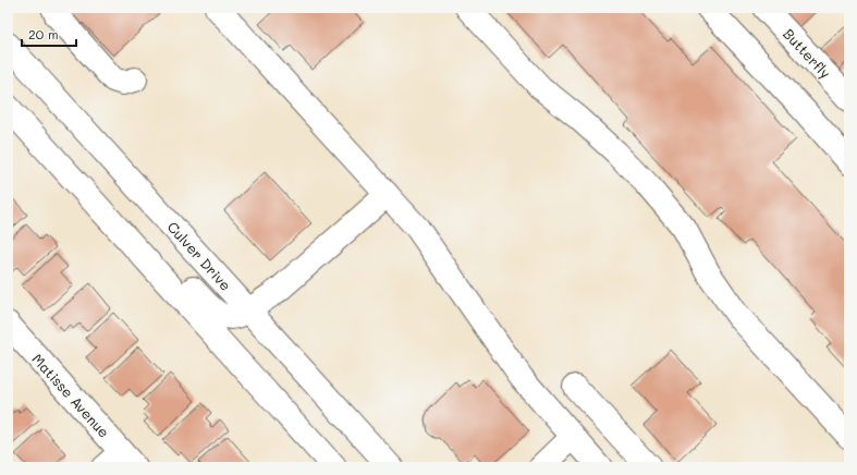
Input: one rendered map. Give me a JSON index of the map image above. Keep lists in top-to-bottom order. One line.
{"streets":{"main road":["Butterfly","Culver Drive","Matisse Avenue"]},"scale_bar":"20 m"}
